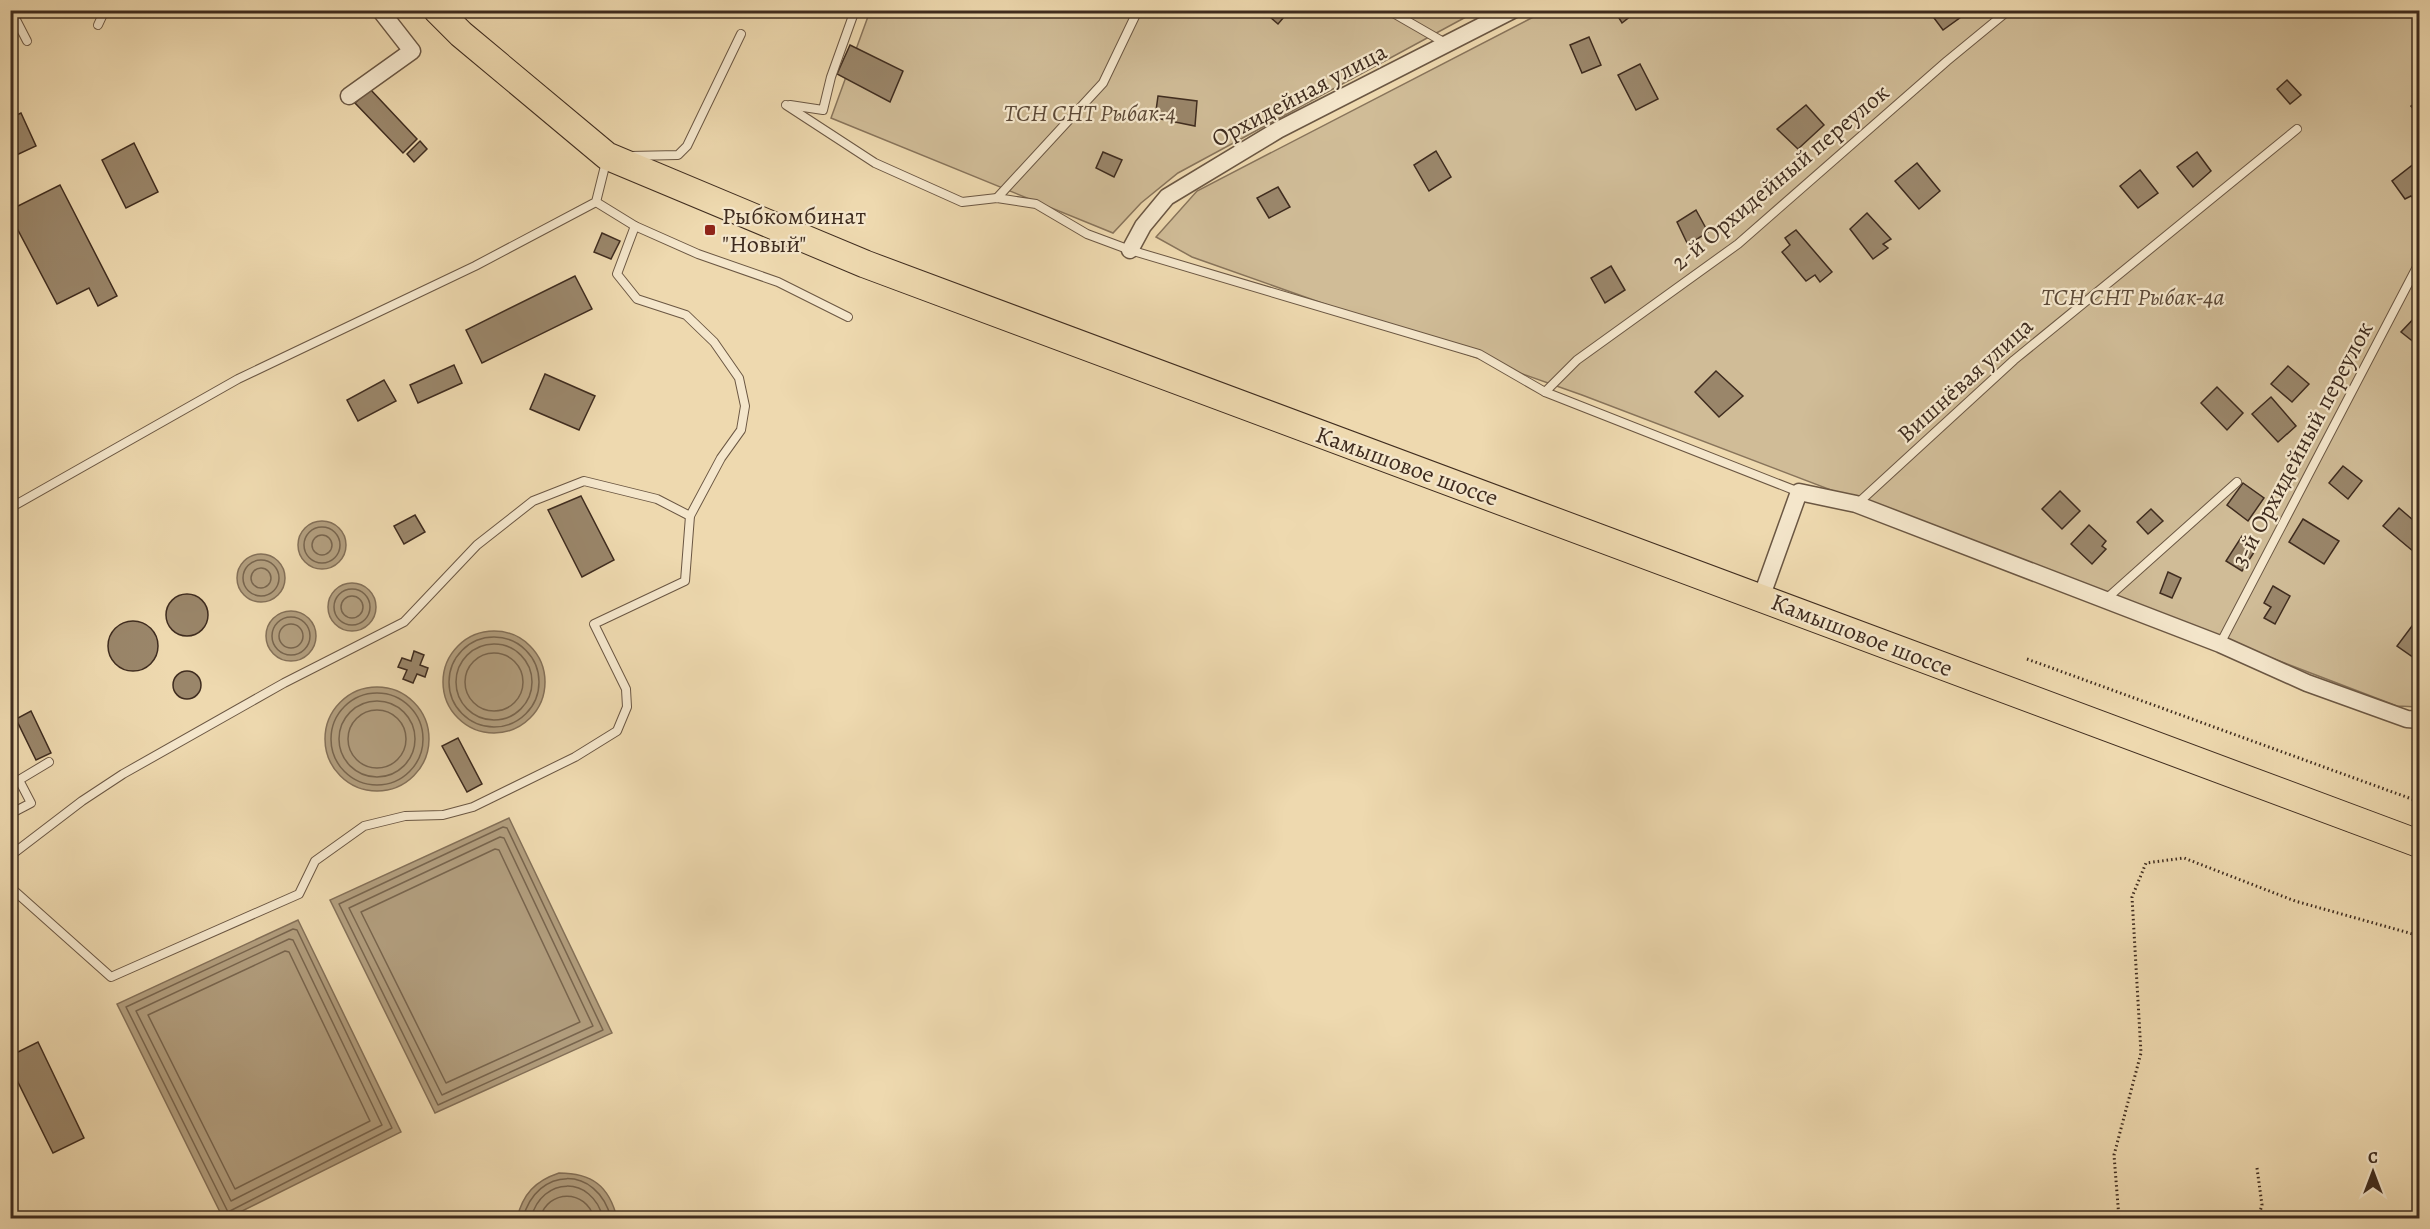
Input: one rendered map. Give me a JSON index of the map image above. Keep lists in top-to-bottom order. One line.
{"streets":{"main road":["Камышовое шоссе"],"street":["Орхидейная улица"],"lane":["2-й Орхидейный переулок","Вишнёвая улица","3-й Орхидейный переулок"]},"parks":["ТСН СНТ Рыбак-4","ТСН СНТ Рыбак-4а"],"places":{"transit":["Рыбкомбинат \"Новый\""]},"north":"top"}
